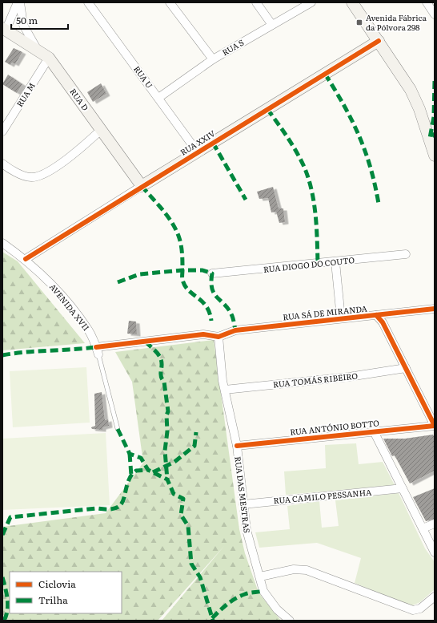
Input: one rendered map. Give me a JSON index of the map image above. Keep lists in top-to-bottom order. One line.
{"streets":{"street":["RUA S","RUA U","RUA M","RUA D","RUA XXIV","RUA DIOGO DO COUTO","AVENIDA XVII","RUA SÁ DE MIRANDA","RUA TOMÁS RIBEIRO","RUA ANTÓNIO BOTTO","RUA DAS MESTRAS","RUA CAMILO PESSANHA"]},"crossings":[["RUA S","RUA U"],["RUA U","RUA XXIV"],["RUA M","RUA D"],["RUA D","RUA XXIV"],["RUA XXIV","AVENIDA XVII"],["RUA SÁ DE MIRANDA","RUA DAS MESTRAS"],["RUA TOMÁS RIBEIRO","RUA DAS MESTRAS"],["RUA ANTÓNIO BOTTO","RUA DAS MESTRAS"],["RUA DAS MESTRAS","RUA CAMILO PESSANHA"]],"places":{"transit":["Avenida Fábrica da Pólvora 298"]},"legend":["Ciclovia","Trilha"],"scale_bar":"50 m"}
